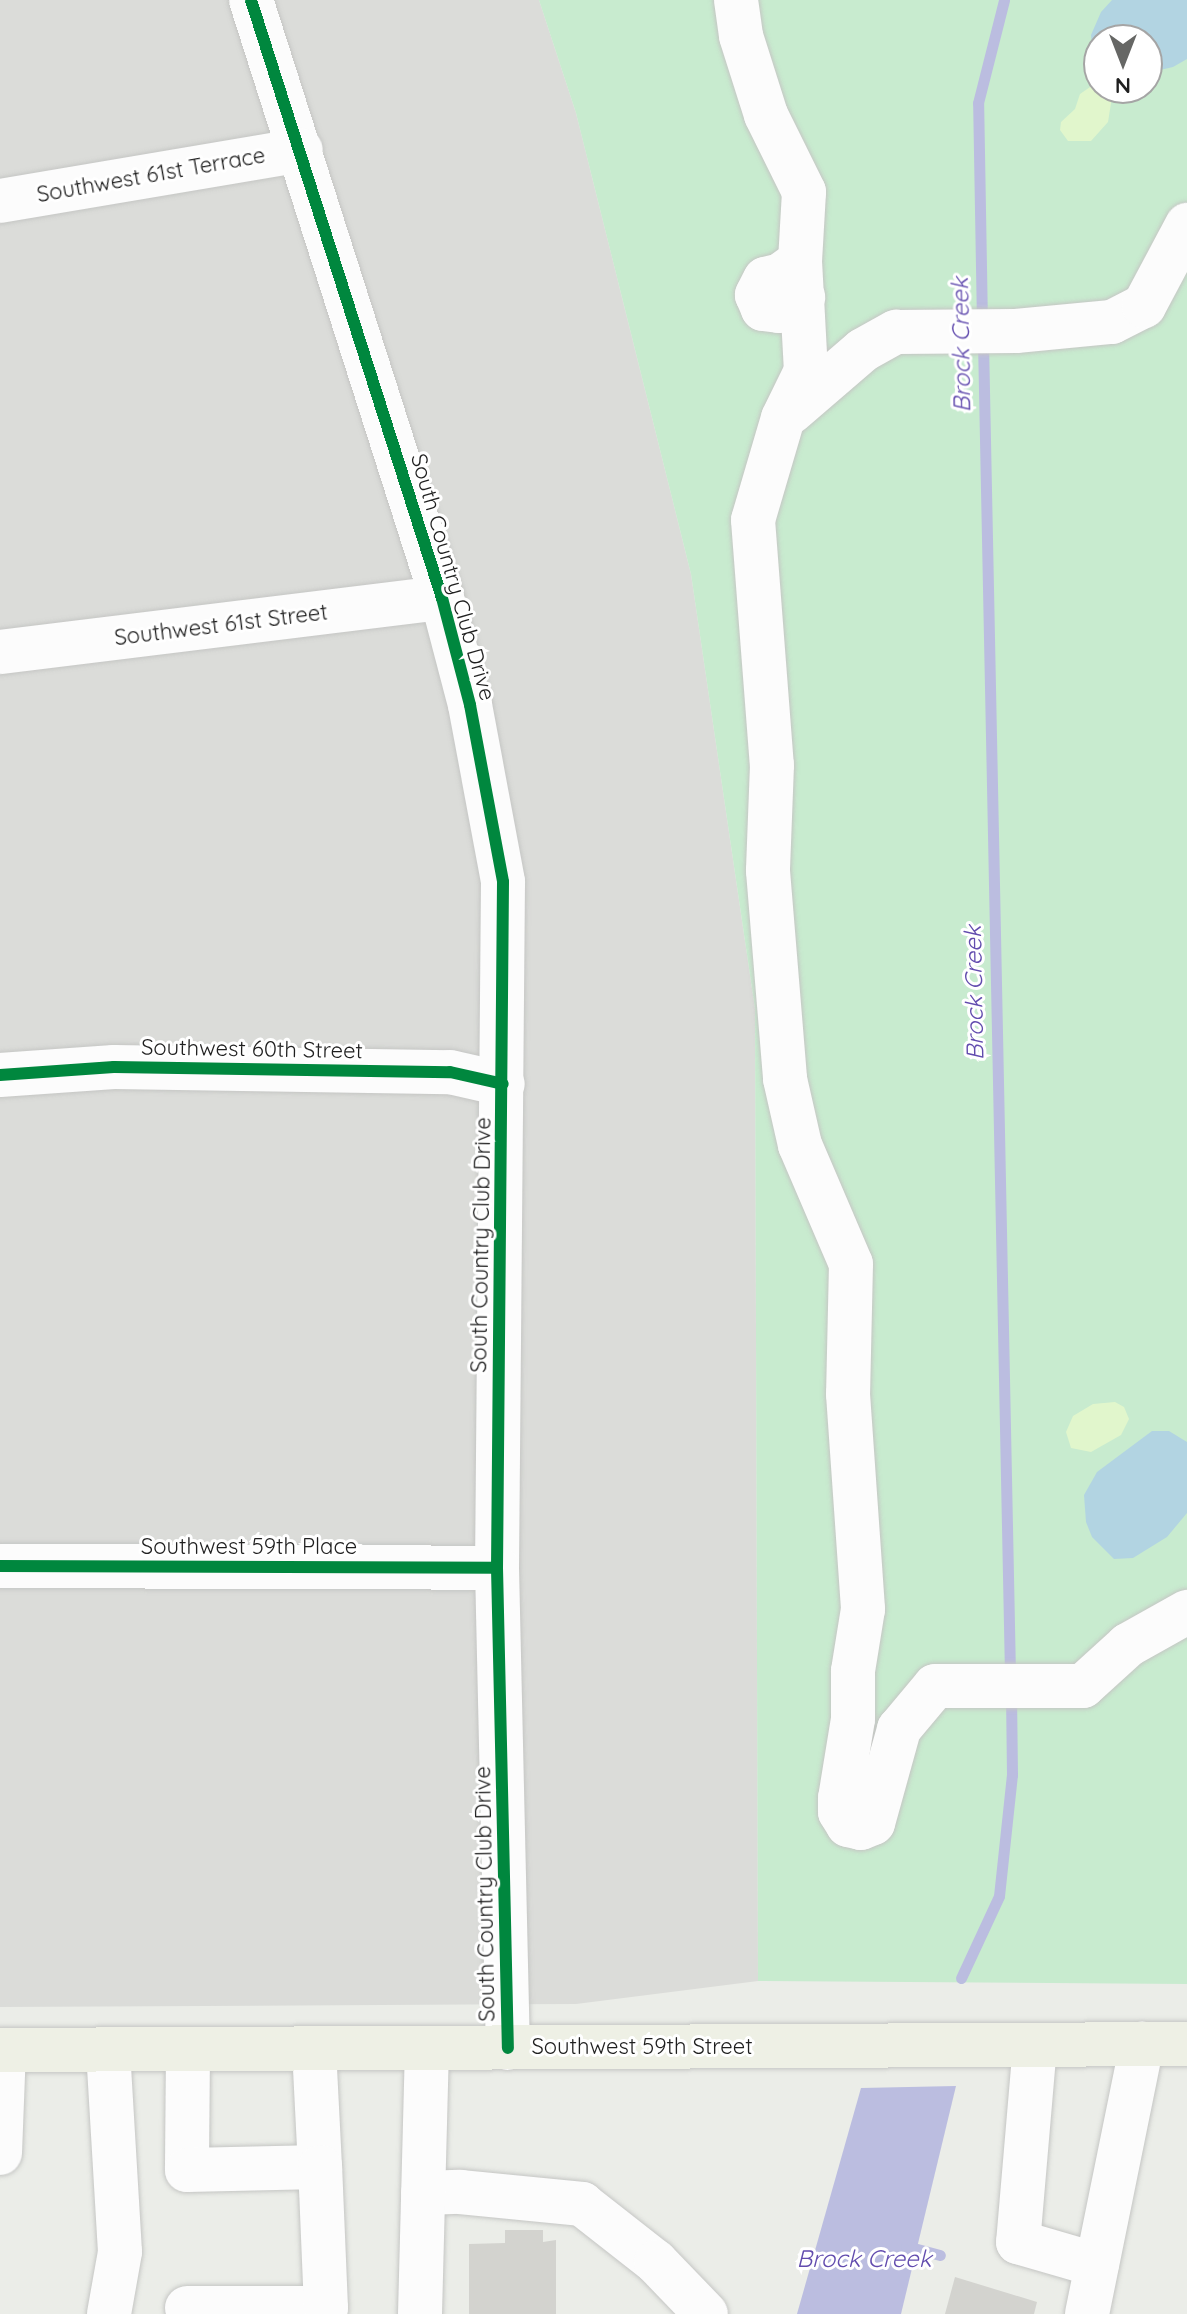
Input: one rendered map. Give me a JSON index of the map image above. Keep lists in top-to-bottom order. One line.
{"streets":{"main road":["Southwest 59th Street"],"street":["Southwest 61st Terrace","South Country Club Drive","Southwest 61st Street","Southwest 60th Street","Southwest 59th Place"]},"crossings":[["Southwest 61st Terrace","South Country Club Drive"],["South Country Club Drive","Southwest 61st Street"],["South Country Club Drive","Southwest 60th Street"],["South Country Club Drive","Southwest 59th Place"],["South Country Club Drive","Southwest 59th Street"]],"water":["Brock Creek"],"north":"bottom"}
